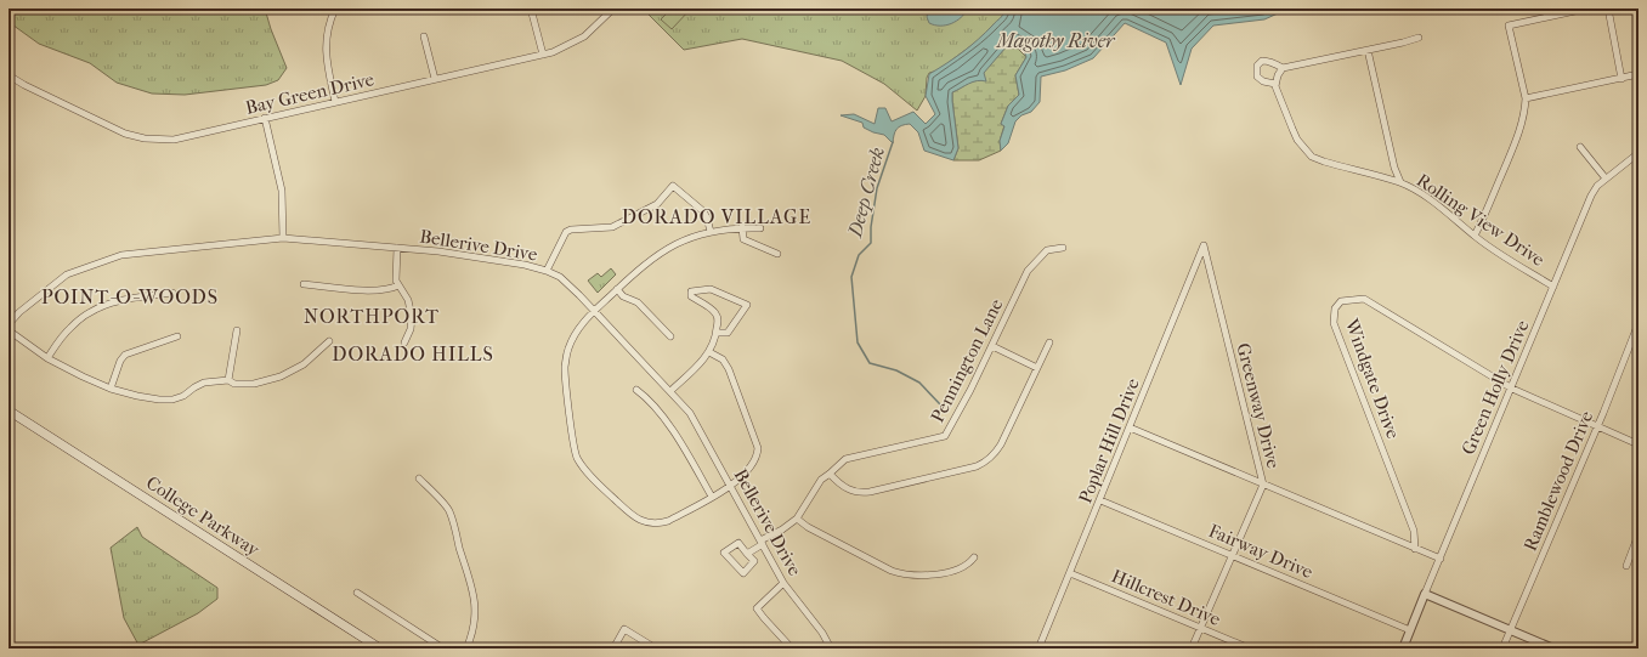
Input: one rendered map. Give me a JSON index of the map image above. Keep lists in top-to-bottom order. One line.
{"streets":{"main road":["College Parkway"],"street":["Bay Green Drive","Rolling View Drive","Bellerive Drive","Pennington Lane","Windgate Drive","Green Holly Drive","Greenway Drive","Poplar Hill Drive","Ramblewood Drive","Fairway Drive","Hillcrest Drive"]},"crossings":[["Rolling View Drive","Green Holly Drive"],["Bellerive Drive","Pennington Lane"],["Windgate Drive","Green Holly Drive"],["Windgate Drive","Ramblewood Drive"],["Green Holly Drive","Fairway Drive"],["Greenway Drive","Poplar Hill Drive"],["Greenway Drive","Fairway Drive"],["Greenway Drive","Hillcrest Drive"],["Poplar Hill Drive","Fairway Drive"],["Poplar Hill Drive","Hillcrest Drive"]],"districts":["DORADO VILLAGE","POINT-O-WOODS","NORTHPORT","DORADO HILLS"],"water":["Magothy River","Deep Creek"]}
